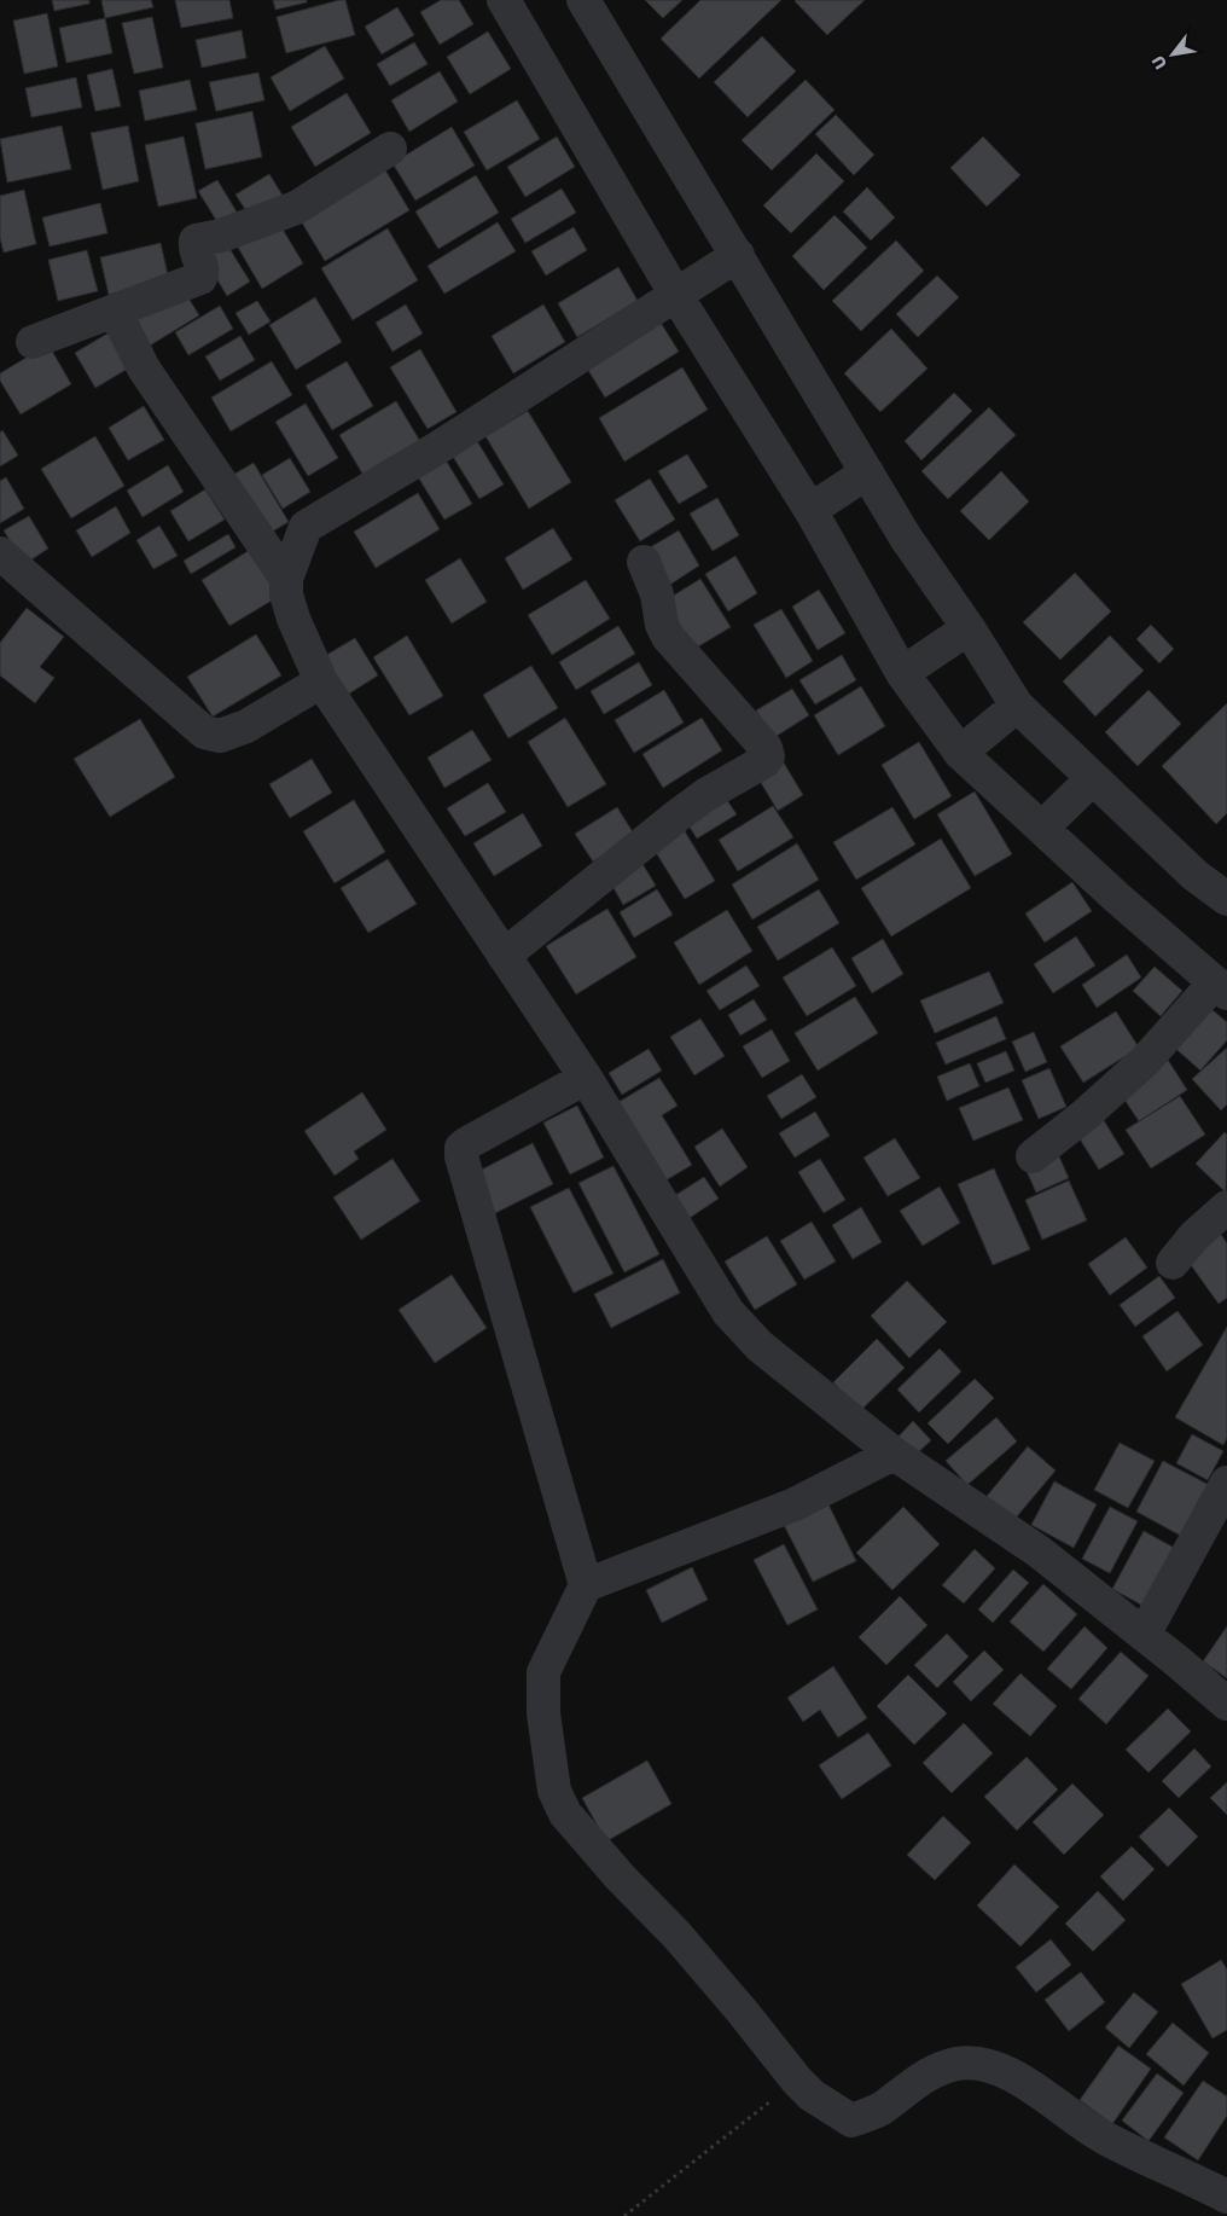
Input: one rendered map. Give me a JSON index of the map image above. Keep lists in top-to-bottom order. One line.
{"north":"bottom left"}
